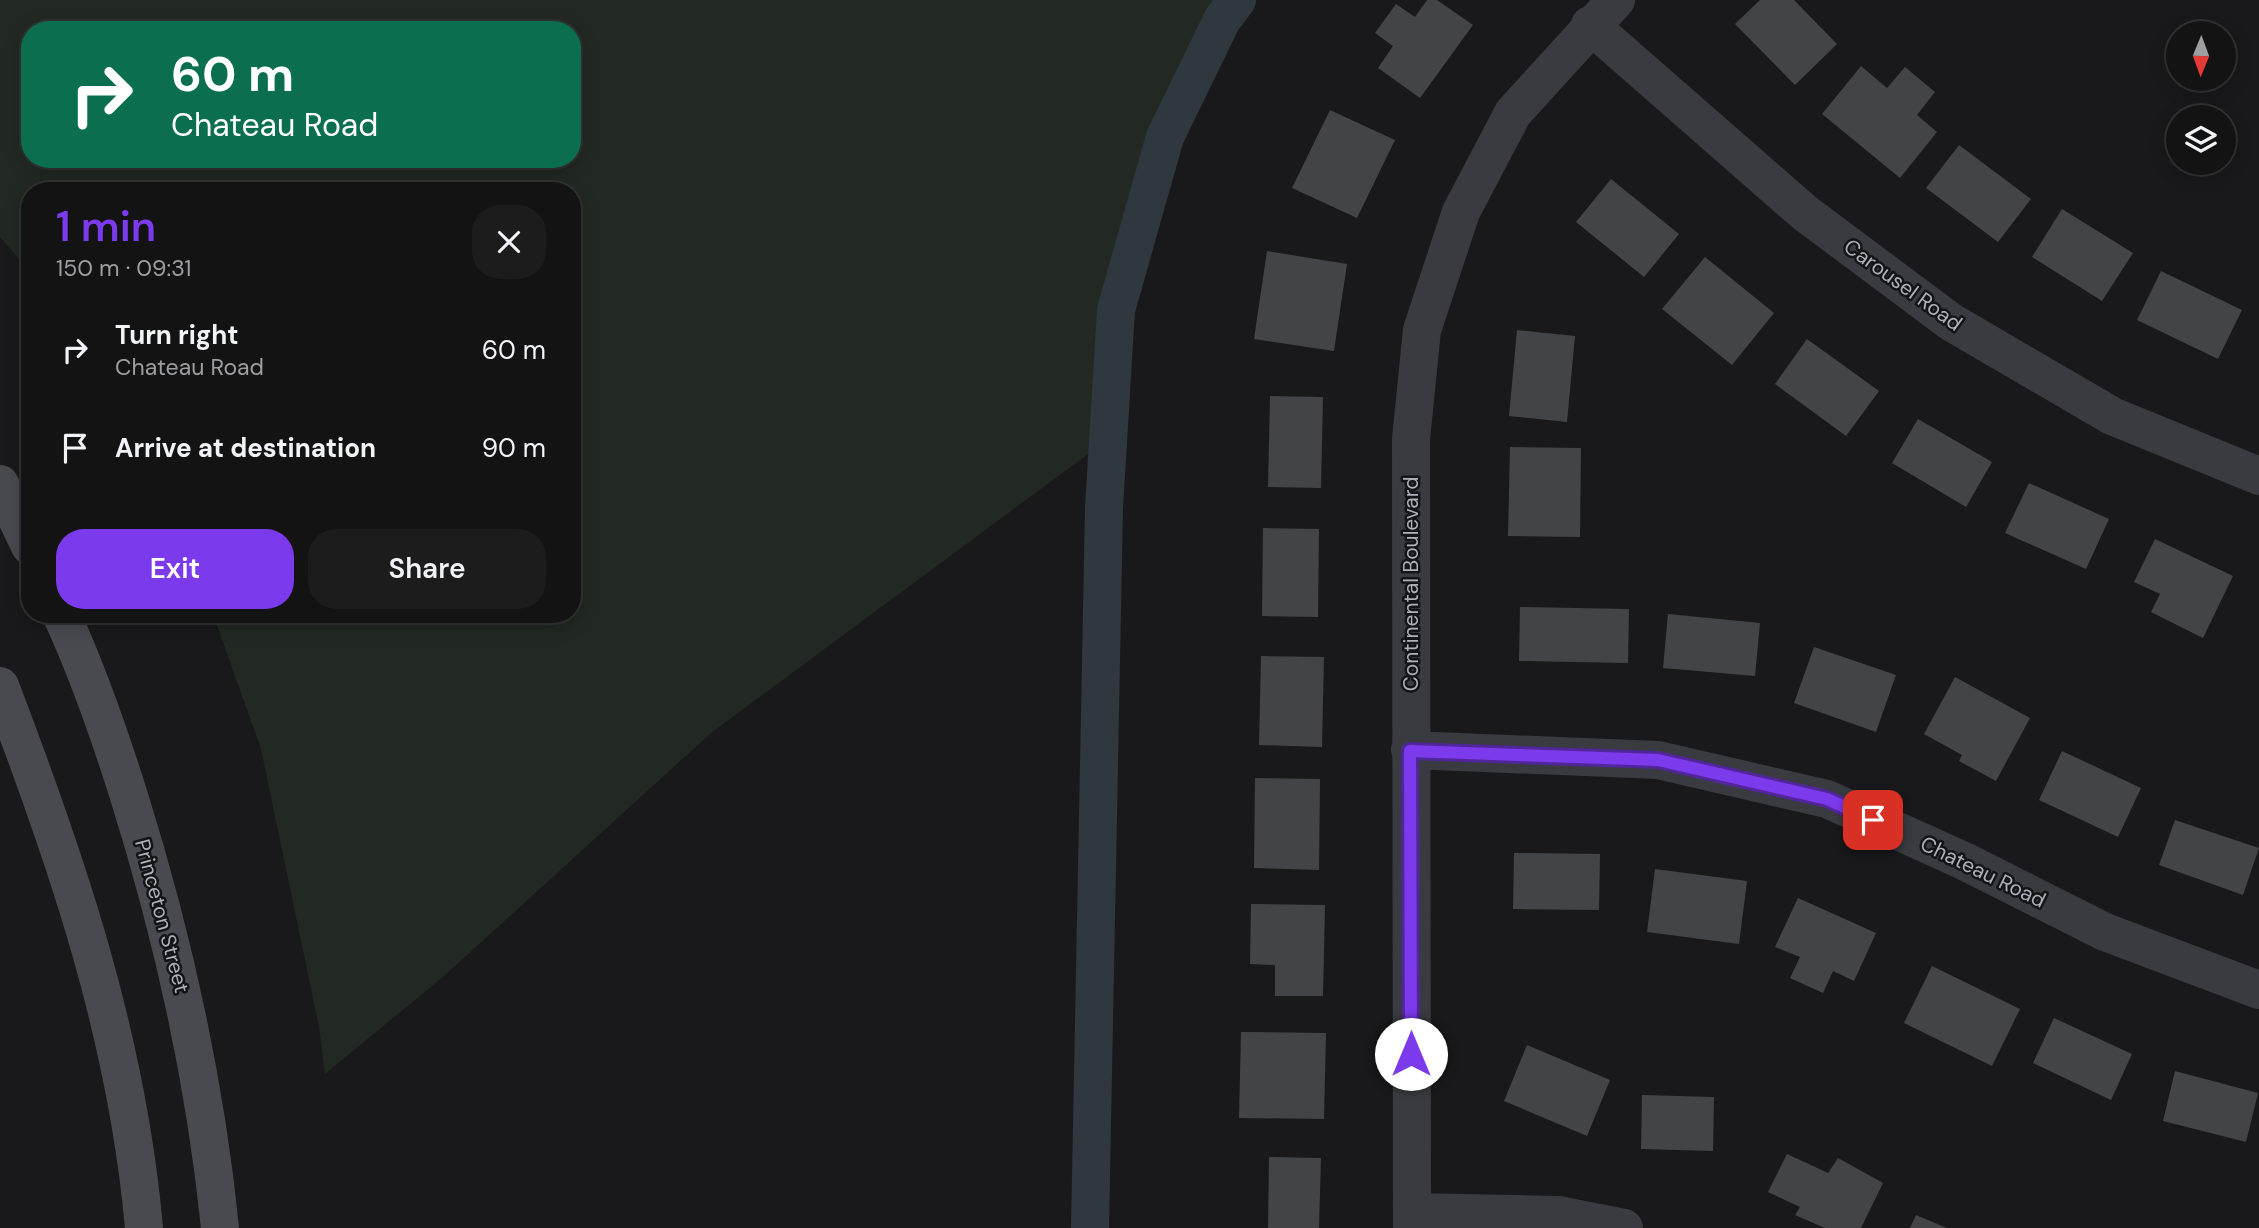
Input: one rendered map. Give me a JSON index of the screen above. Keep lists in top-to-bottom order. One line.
{"streets":{"main road":["Princeton Street"],"street":["Carousel Road","Continental Boulevard","Chateau Road"]},"crossings":[["Carousel Road","Continental Boulevard"],["Continental Boulevard","Chateau Road"]],"north":"bottom","page":{"turn":["60 m","Chateau Road"],"heading":["1 min","150 m · 09:31"],"list":[{"name":"Turn right","note":"Chateau Road","value":"60 m"},{"name":"Arrive at destination","value":"90 m"}],"buttons":["Exit","Share"]}}
